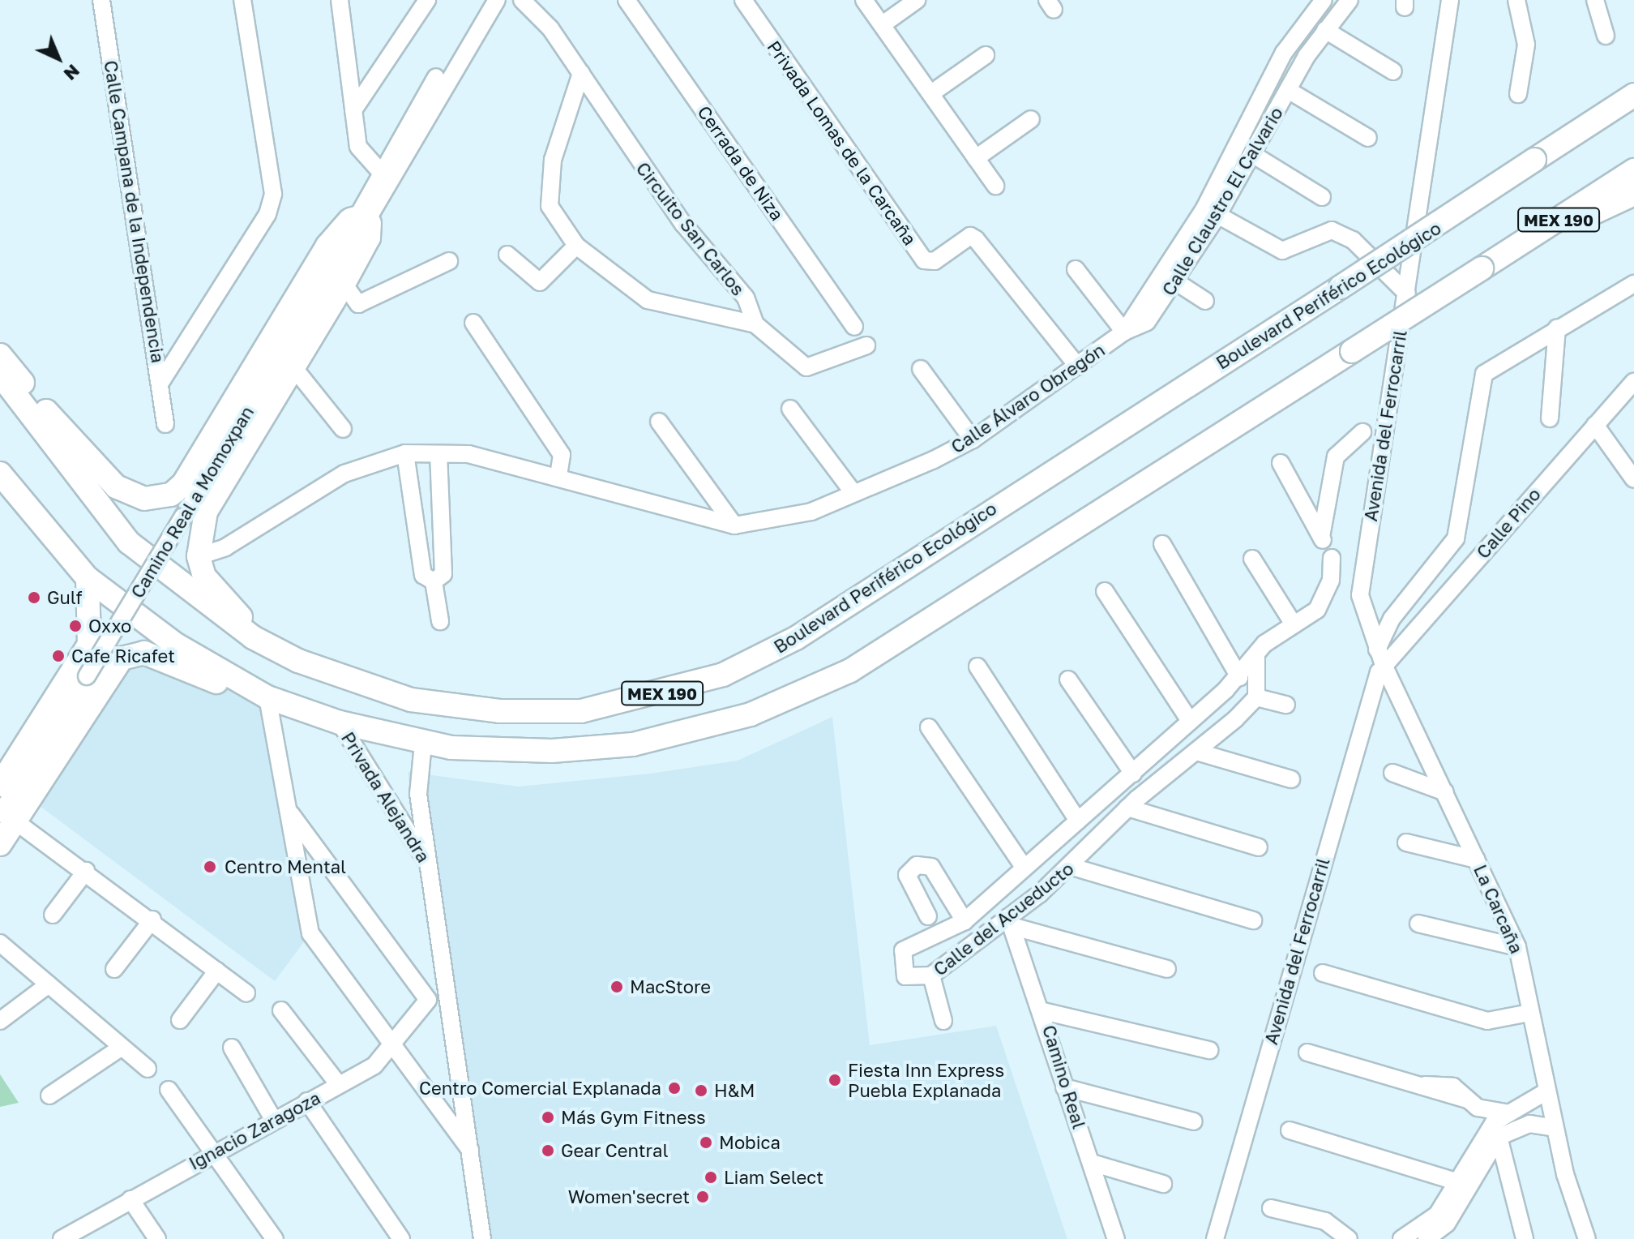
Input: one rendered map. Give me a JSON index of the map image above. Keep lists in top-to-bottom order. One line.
{"streets":{"highway":["MEX 190","Boulevard Periférico Ecológico"],"street":["Privada Lomas de la Carcaña","Cerrada de Niza","Calle Claustro El Calvario","Calle Campana de la Independencia","Circuito San Carlos","Calle Álvaro Obregón","Avenida del Ferrocarril","Camino Real a Momoxpan","Calle Pino","Privada Alejandra","La Carcaña","Calle del Acueducto","Camino Real","Ignacio Zaragoza"]},"crossings":[["Privada Lomas de la Carcaña","Calle Álvaro Obregón"],["Calle Claustro El Calvario","Calle Álvaro Obregón"],["MEX 190","Privada Alejandra"],["Avenida del Ferrocarril","Calle Pino"],["Avenida del Ferrocarril","La Carcaña"],["Calle Pino","La Carcaña"],["Calle del Acueducto","Camino Real"]],"places":["Gulf","Oxxo","Cafe Ricafet","Centro Mental","MacStore","Fiesta Inn Express Puebla Explanada","Centro Comercial Explanada","H&M","Más Gym Fitness","Mobica","Gear Central","Liam Select","Women'secret"],"north":"bottom right"}
